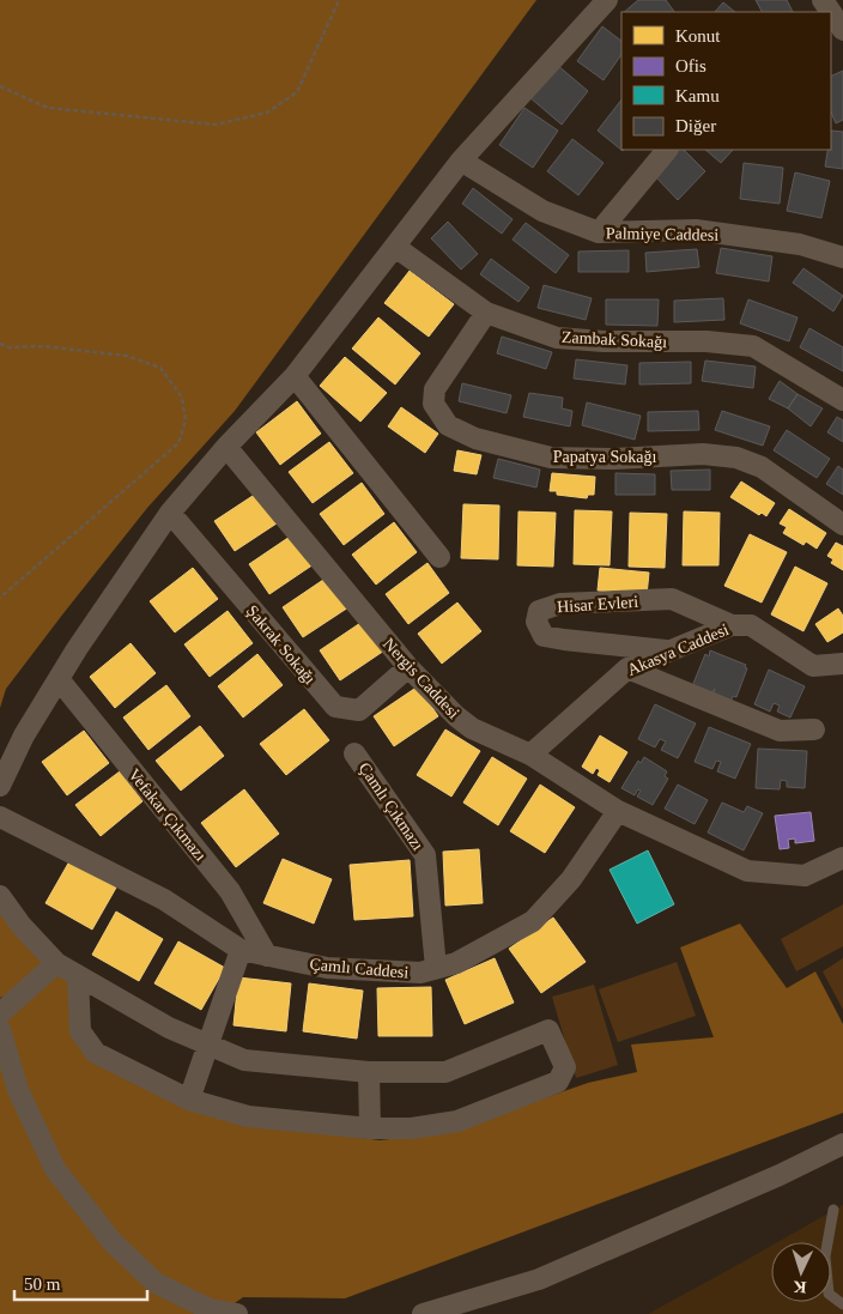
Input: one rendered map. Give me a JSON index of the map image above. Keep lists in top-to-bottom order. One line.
{"streets":{"street":["Palmiye Caddesi","Zambak Sokağı","Papatya Sokağı","Hisar Evleri","Şakrak Sokağı","Akasya Caddesi","Nergis Caddesi","Çamlı Çıkmazı","Vefakar Çıkmazı","Çamlı Caddesi"]},"crossings":[["Zambak Sokağı","Papatya Sokağı"],["Hisar Evleri","Akasya Caddesi"],["Şakrak Sokağı","Nergis Caddesi"],["Akasya Caddesi","Nergis Caddesi"],["Nergis Caddesi","Çamlı Caddesi"],["Çamlı Çıkmazı","Çamlı Caddesi"],["Vefakar Çıkmazı","Çamlı Caddesi"]],"legend":["Konut","Ofis","Kamu","Diğer"],"scale_bar":"50 m","north":"bottom"}
